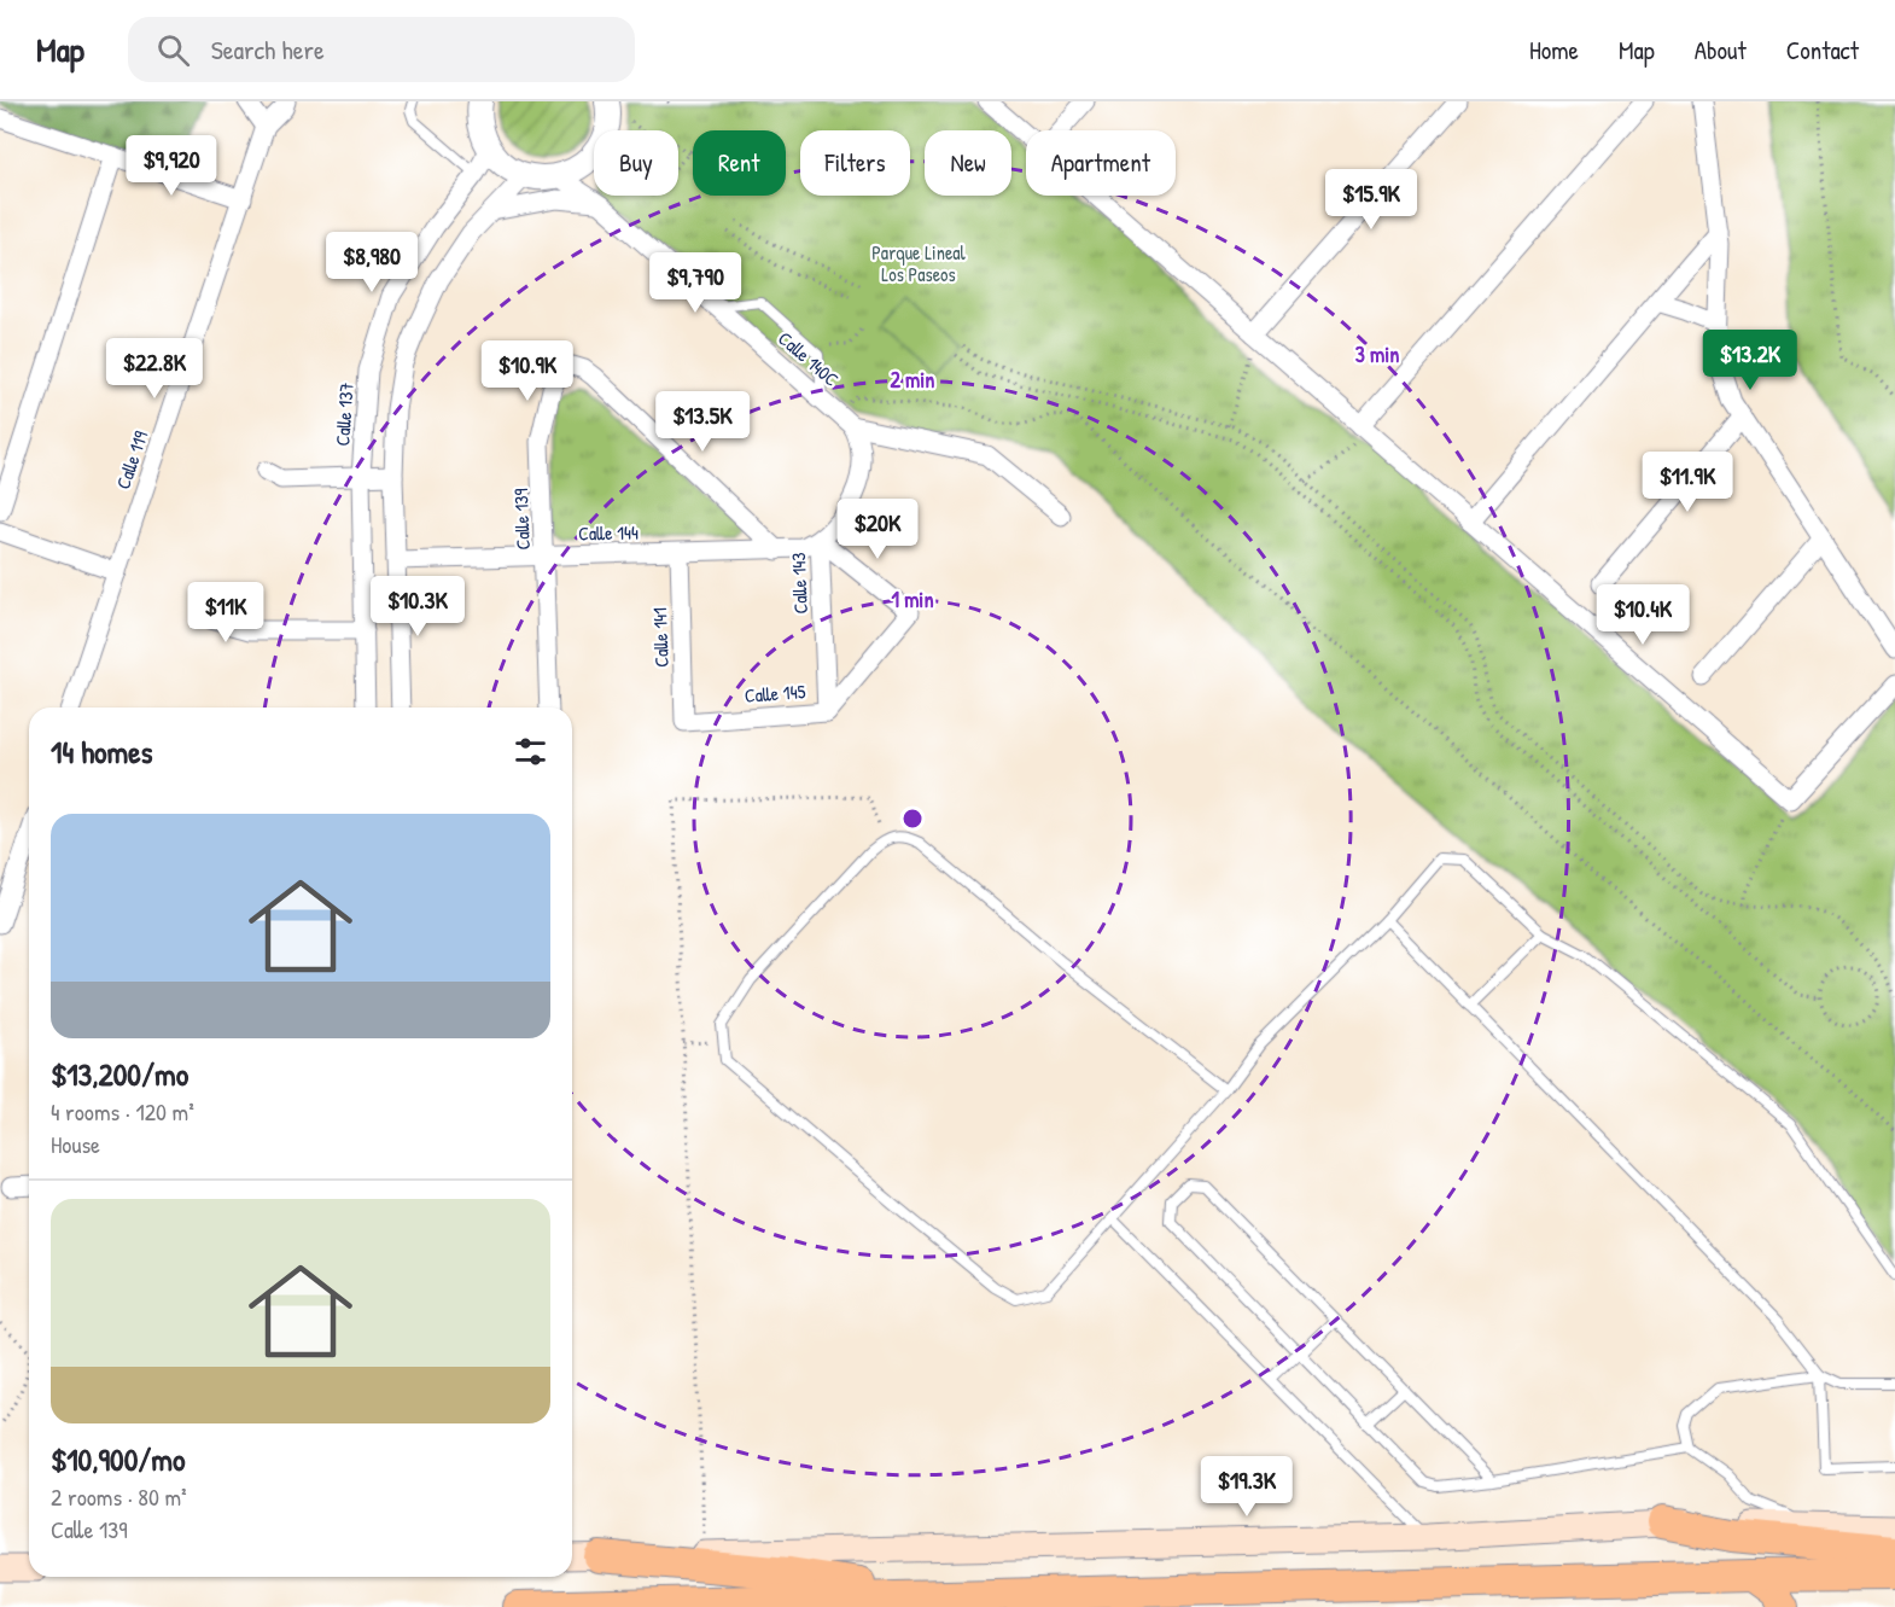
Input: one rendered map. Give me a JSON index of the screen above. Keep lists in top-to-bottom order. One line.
{"streets":{"street":["Calle 140C","Calle 137","Calle 119","Calle 139","Calle 144","Calle 143","Calle 141","Calle 145"]},"crossings":[["Calle 140C","Calle 143"],["Calle 139","Calle 144"],["Calle 144","Calle 143"],["Calle 144","Calle 141"],["Calle 144","Calle 145"],["Calle 143","Calle 145"],["Calle 141","Calle 145"]],"parks":["Parque Lineal Los Paseos"],"page":{"header":"Map","search":"Search here","nav":["Home","Map","About","Contact"],"chip":["Buy","Rent","Filters","New","Apartment"],"price":["$9,920","$15.9K","$8,980","$9,790","$13.2K","$22.8K","$10.9K","$13.5K","$11.9K","$20K","$10.3K","$11K","$10.4K","$19.3K"],"heading":"14 homes","list":[{"name":"$13,200/mo","note":"4 rooms · 120 m² · House"},{"name":"$10,900/mo","note":"2 rooms · 80 m² · Calle 139"}]},"rings":["3 min","2 min","1 min"]}
